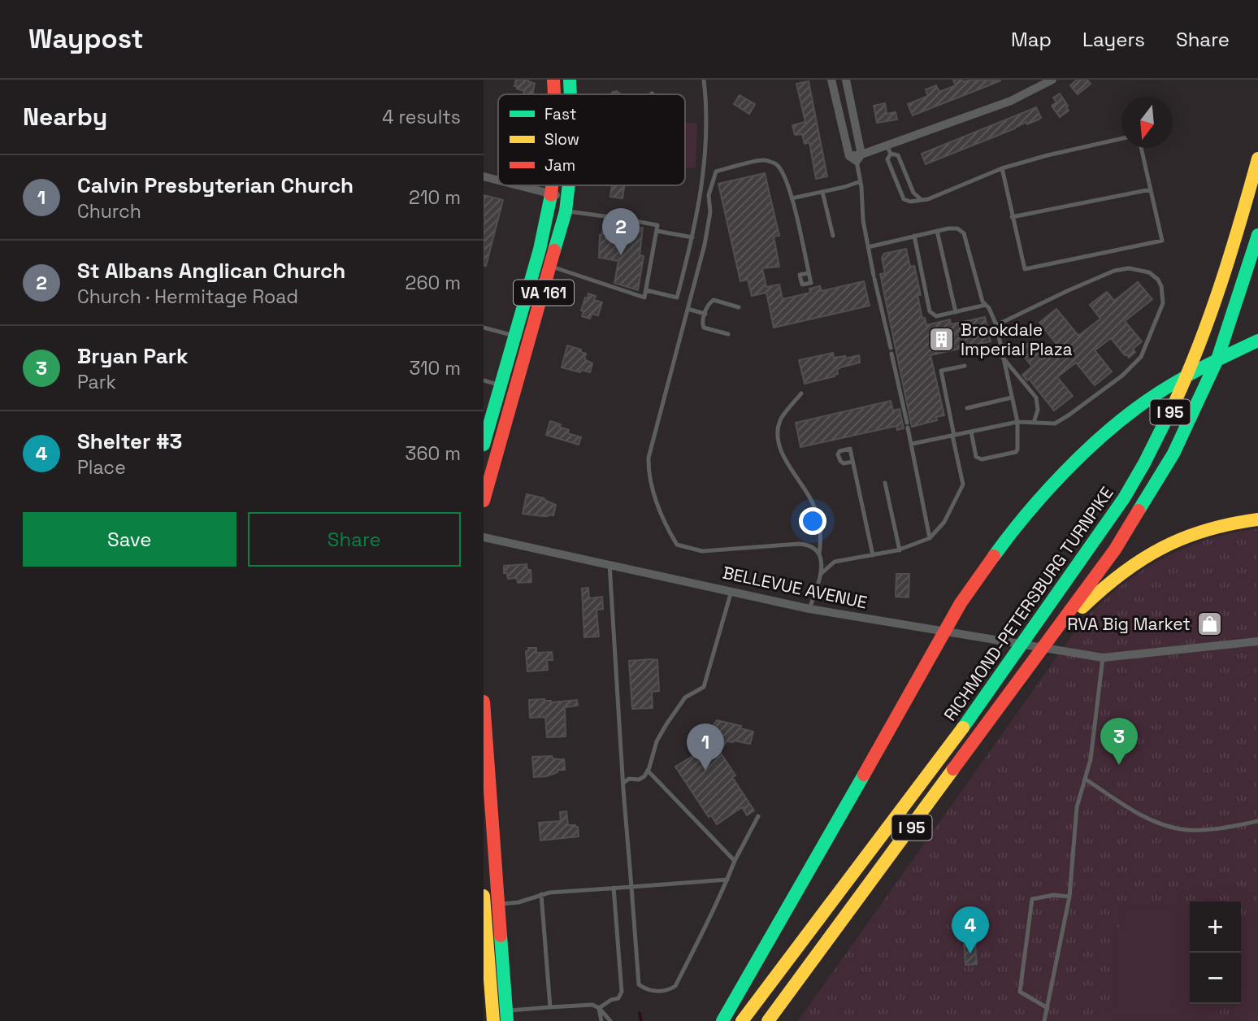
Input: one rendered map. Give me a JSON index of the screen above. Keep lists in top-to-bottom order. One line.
{"streets":{"main road":["VA 161","I 95","RICHMOND-PETERSBURG TURNPIKE"],"street":["BELLEVUE AVENUE"]},"places":{"building":["Brookdale Imperial Plaza"],"shop":["RVA Big Market"]},"legend":["Fast","Slow","Jam"],"north":"bottom","page":{"header":"Waypost","nav":["Map","Layers","Share"],"heading":["Nearby","4 results"],"list":[{"mark":"1","name":"Calvin Presbyterian Church","note":"Church","value":"210 m"},{"mark":"2","name":"St Albans Anglican Church","note":"Church · Hermitage Road","value":"260 m"},{"mark":"3","name":"Bryan Park","note":"Park","value":"310 m"},{"mark":"4","name":"Shelter #3","note":"Place","value":"360 m"}],"pins":["2","3","1","4"],"buttons":["Save","Share"],"map_buttons":["+","−"]}}
